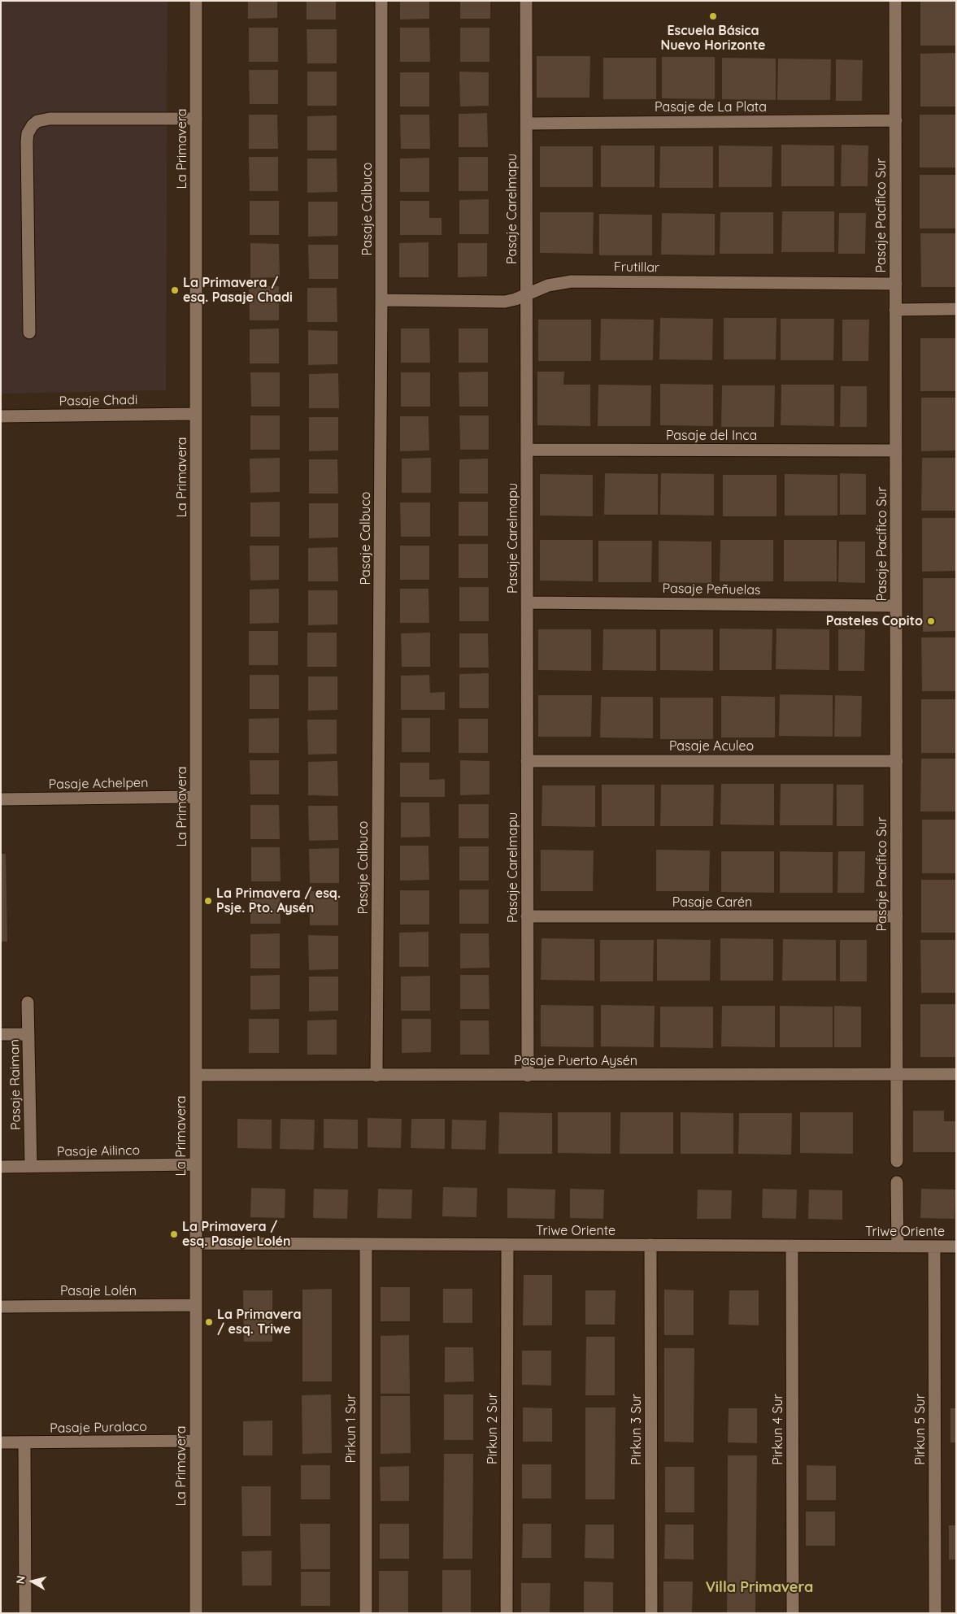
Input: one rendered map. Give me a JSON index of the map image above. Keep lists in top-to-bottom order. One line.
{"streets":{"street":["Pasaje de La Plata","La Primavera","Pasaje Calbuco","Pasaje Carelmapu","Pasaje Pacífico Sur","Frutillar","Pasaje Chadi","Pasaje del Inca","Pasaje Peñuelas","Pasaje Aculeo","Pasaje Achelpen","Pasaje Carén","Pasaje Puerto Aysén","Pasaje Raiman","Pasaje Ailinco","Triwe Oriente","Pasaje Lolén","Pasaje Puralaco","Pirkun 1 Sur","Pirkun 2 Sur","Pirkun 3 Sur","Pirkun 4 Sur","Pirkun 5 Sur"]},"crossings":[["Pasaje de La Plata","Pasaje Carelmapu"],["Pasaje de La Plata","Pasaje Pacífico Sur"],["La Primavera","Pasaje Chadi"],["La Primavera","Pasaje Achelpen"],["La Primavera","Pasaje Puerto Aysén"],["La Primavera","Pasaje Ailinco"],["La Primavera","Triwe Oriente"],["La Primavera","Pasaje Lolén"],["La Primavera","Pasaje Puralaco"],["Pasaje Calbuco","Frutillar"],["Pasaje Calbuco","Pasaje Puerto Aysén"],["Pasaje Carelmapu","Frutillar"],["Pasaje Carelmapu","Pasaje del Inca"],["Pasaje Carelmapu","Pasaje Peñuelas"],["Pasaje Carelmapu","Pasaje Aculeo"],["Pasaje Carelmapu","Pasaje Carén"],["Pasaje Carelmapu","Pasaje Puerto Aysén"],["Pasaje Pacífico Sur","Frutillar"],["Pasaje Pacífico Sur","Pasaje del Inca"],["Pasaje Pacífico Sur","Pasaje Peñuelas"],["Pasaje Pacífico Sur","Pasaje Aculeo"],["Pasaje Pacífico Sur","Pasaje Carén"],["Pasaje Pacífico Sur","Pasaje Puerto Aysén"],["Pasaje Raiman","Pasaje Ailinco"],["Triwe Oriente","Pirkun 1 Sur"],["Triwe Oriente","Pirkun 2 Sur"],["Triwe Oriente","Pirkun 3 Sur"],["Triwe Oriente","Pirkun 4 Sur"],["Triwe Oriente","Pirkun 5 Sur"]],"districts":["Villa Primavera"],"places":["Escuela Básica Nuevo Horizonte","La Primavera / esq. Pasaje Chadi","Pasteles Copito","La Primavera / esq. Psje. Pto. Aysén","La Primavera / esq. Pasaje Lolén","La Primavera / esq. Triwe"],"north":"left"}
